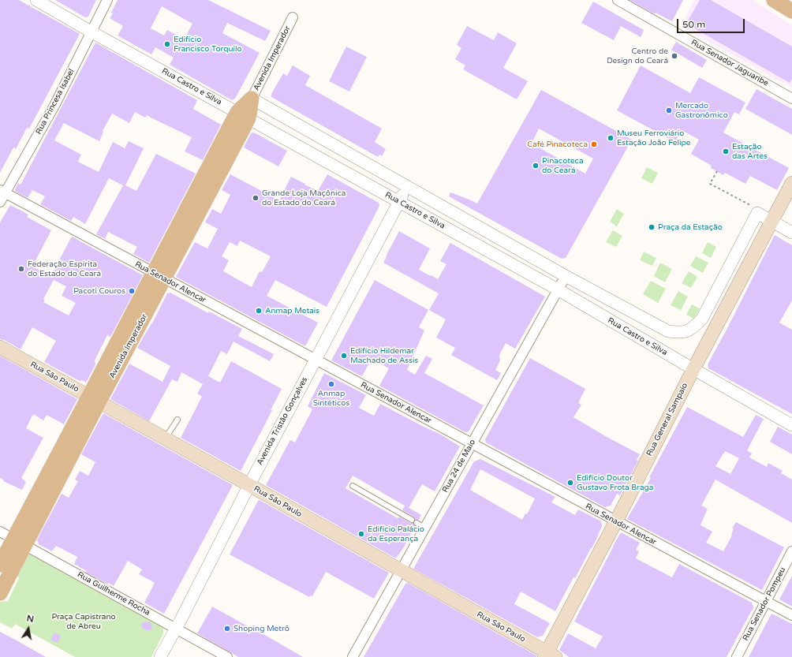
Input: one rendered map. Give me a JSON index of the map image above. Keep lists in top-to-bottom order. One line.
{"streets":{"main road":["Avenida Imperador","Rua São Paulo","Rua General Sampaio"],"street":["Rua Senador Jaguaribe","Rua Castro e Silva","Rua Princesa Isabel","Rua Senador Alencar","Avenida Tristão Gonçalves","Rua 24 de Maio","Rua Guilherme Rocha","Rua Senador Pompeu"]},"crossings":[["Avenida Imperador","Rua Castro e Silva"],["Avenida Imperador","Rua Senador Alencar"],["Avenida Imperador","Rua São Paulo"],["Avenida Imperador","Rua Guilherme Rocha"],["Rua Castro e Silva","Rua Princesa Isabel"],["Rua Castro e Silva","Rua General Sampaio"],["Rua Castro e Silva","Avenida Tristão Gonçalves"],["Rua Castro e Silva","Rua 24 de Maio"],["Rua Princesa Isabel","Rua Senador Alencar"],["Rua Senador Alencar","Rua General Sampaio"],["Rua Senador Alencar","Avenida Tristão Gonçalves"],["Rua Senador Alencar","Rua 24 de Maio"],["Rua Senador Alencar","Rua Senador Pompeu"],["Rua São Paulo","Rua General Sampaio"],["Rua São Paulo","Avenida Tristão Gonçalves"],["Rua São Paulo","Rua 24 de Maio"],["Avenida Tristão Gonçalves","Rua Guilherme Rocha"]],"parks":["Praça Capistrano de Abreu"],"places":["Edifício Francisco Torquilo","Centro de Design do Ceará","Mercado Gastronômico","Museu Ferroviário Estação João Felipe","Café Pinacoteca","Estação das Artes","Pinacoteca do Ceará","Grande Loja Maçônica do Estado do Ceará","Praça da Estação","Federação Espírita do Estado do Ceará","Pacoti Couros","Anmap Metais","Edifício Hildemar Machado de Assis","Anmap Sintéticos","Edifício Doutor Gustavo Frota Braga","Edifício Palácio da Esperança","Shoping Metrô"],"scale_bar":"50 m","north":"top"}
